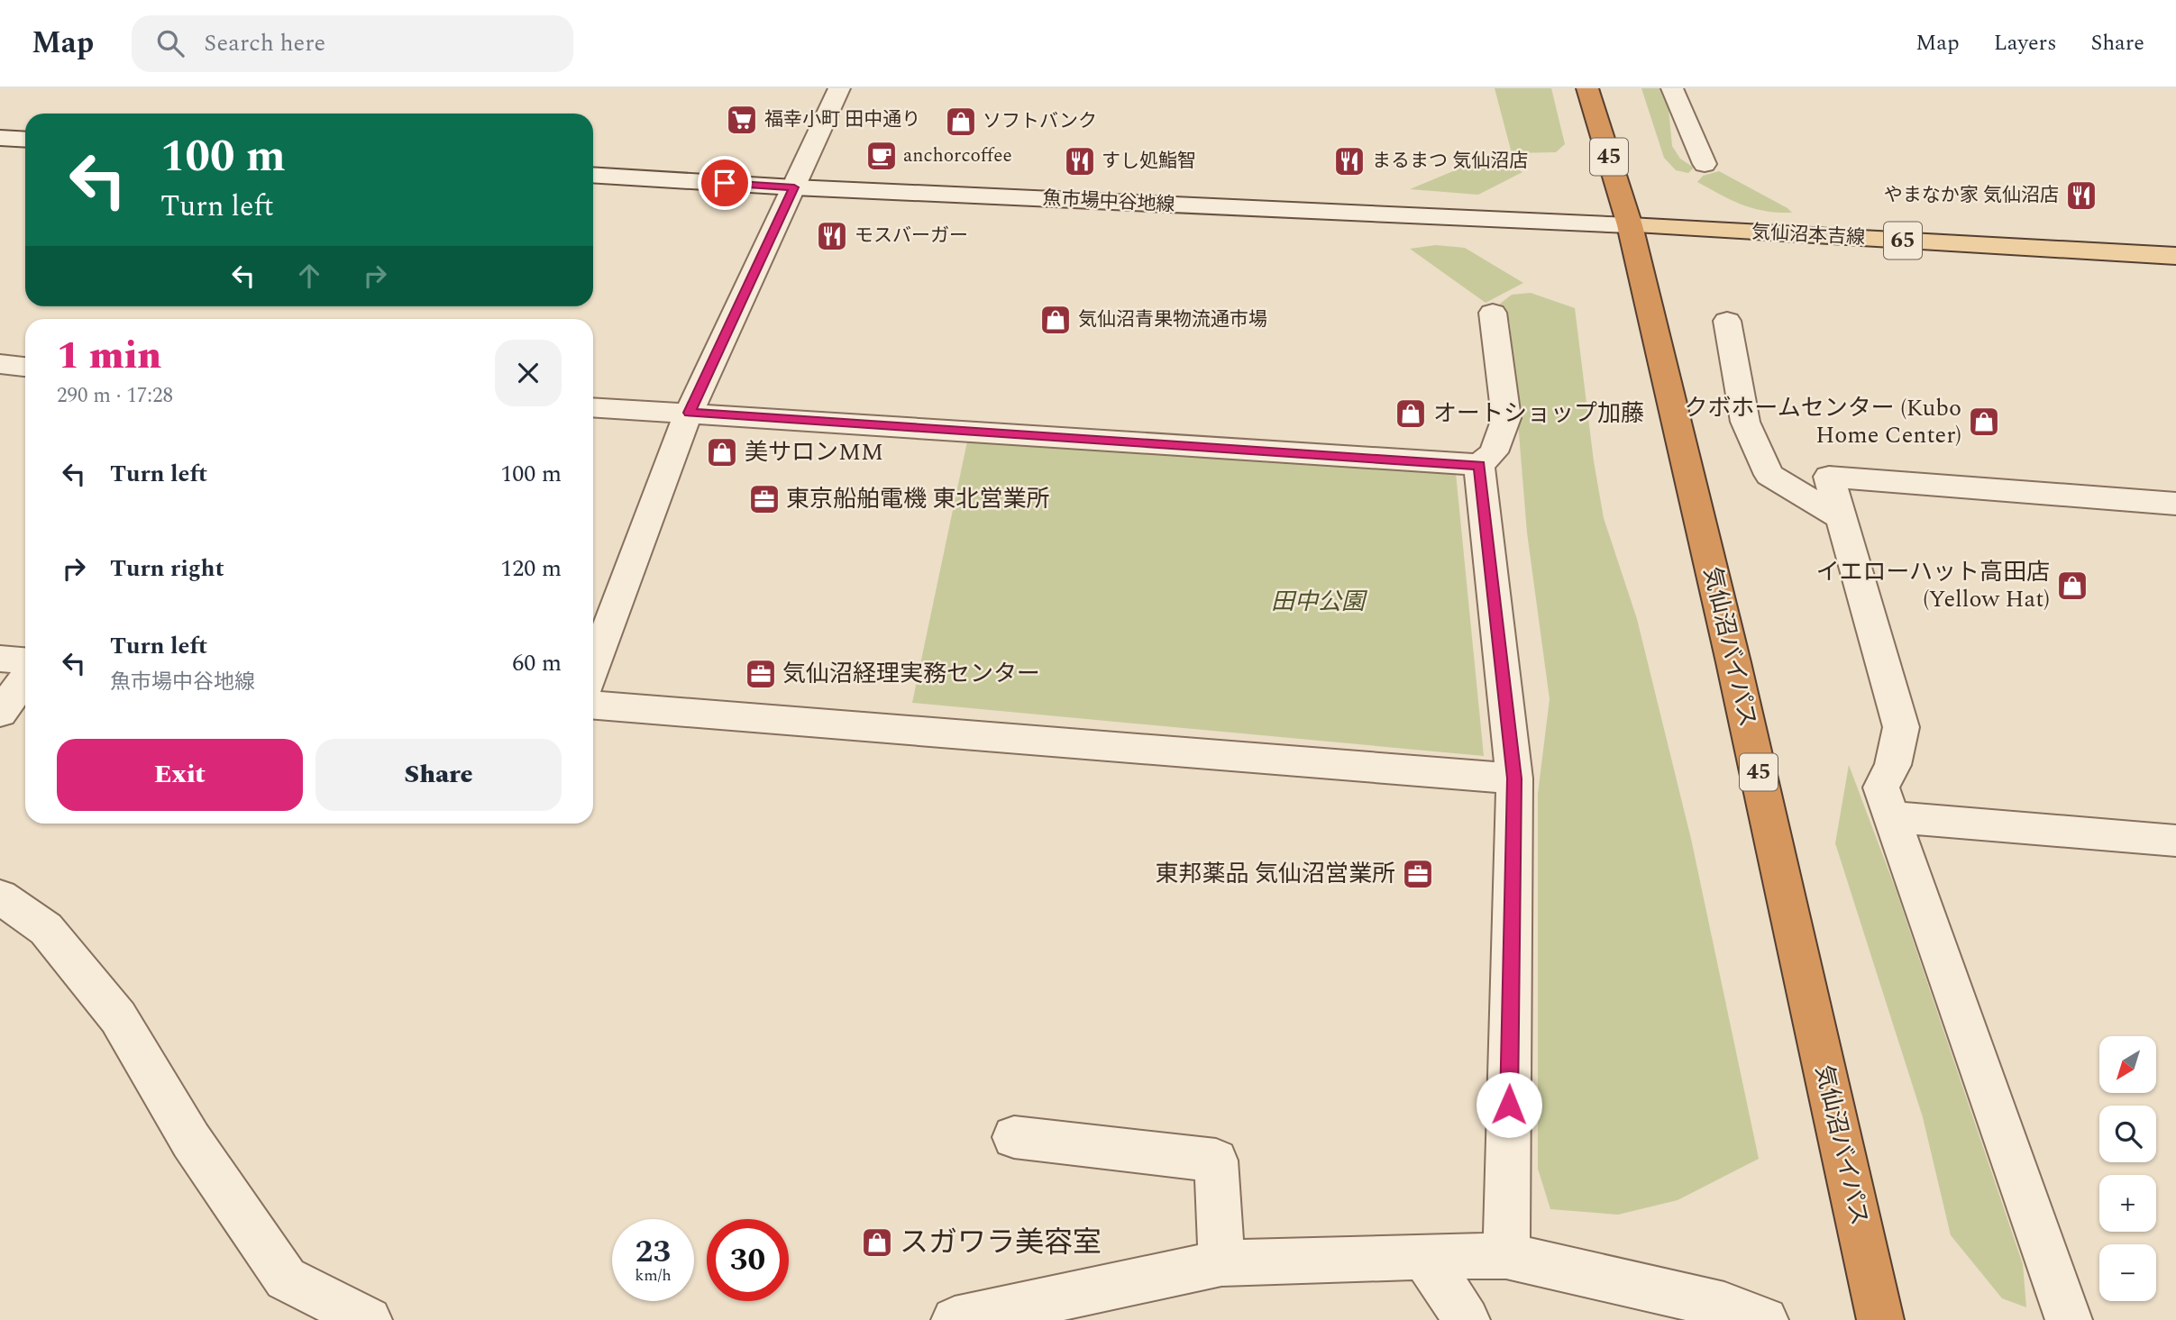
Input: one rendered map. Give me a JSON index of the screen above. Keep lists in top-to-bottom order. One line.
{"streets":{"highway":["45","気仙沼バイパス"],"main road":["気仙沼本吉線","65"],"street":["魚市場中谷地線"]},"crossings":[["魚市場中谷地線","気仙沼本吉線"],["魚市場中谷地線","気仙沼バイパス"],["気仙沼本吉線","気仙沼バイパス"]],"parks":["田中公園"],"places":{"supermarket":["福幸小町 田中通り"],"shop":["ソフトバンク","気仙沼青果物流通市場","オートショップ加藤","クボホームセンター (Kubo Home Center)","美サロンMM","イエローハット高田店 (Yellow Hat)","スガワラ美容室"],"cafe":["anchorcoffee"],"restaurant":["すし処鮨智","まるまつ 気仙沼店","やまなか家 気仙沼店","モスバーガー"],"office":["東京船舶電機 東北営業所","気仙沼経理実務センター","東邦薬品 気仙沼営業所"]},"north":"bottom left","page":{"header":"Map","search":"Search here","nav":["Map","Layers","Share"],"turn":["100 m","Turn left"],"heading":["1 min","290 m · 17:28"],"list":[{"name":"Turn left","value":"100 m"},{"name":"Turn right","value":"120 m"},{"name":"Turn left","note":"魚市場中谷地線","value":"60 m"}],"buttons":["Exit","Share"],"map_buttons":["+","−"],"speed":"23 km/h","limit":"30"}}
